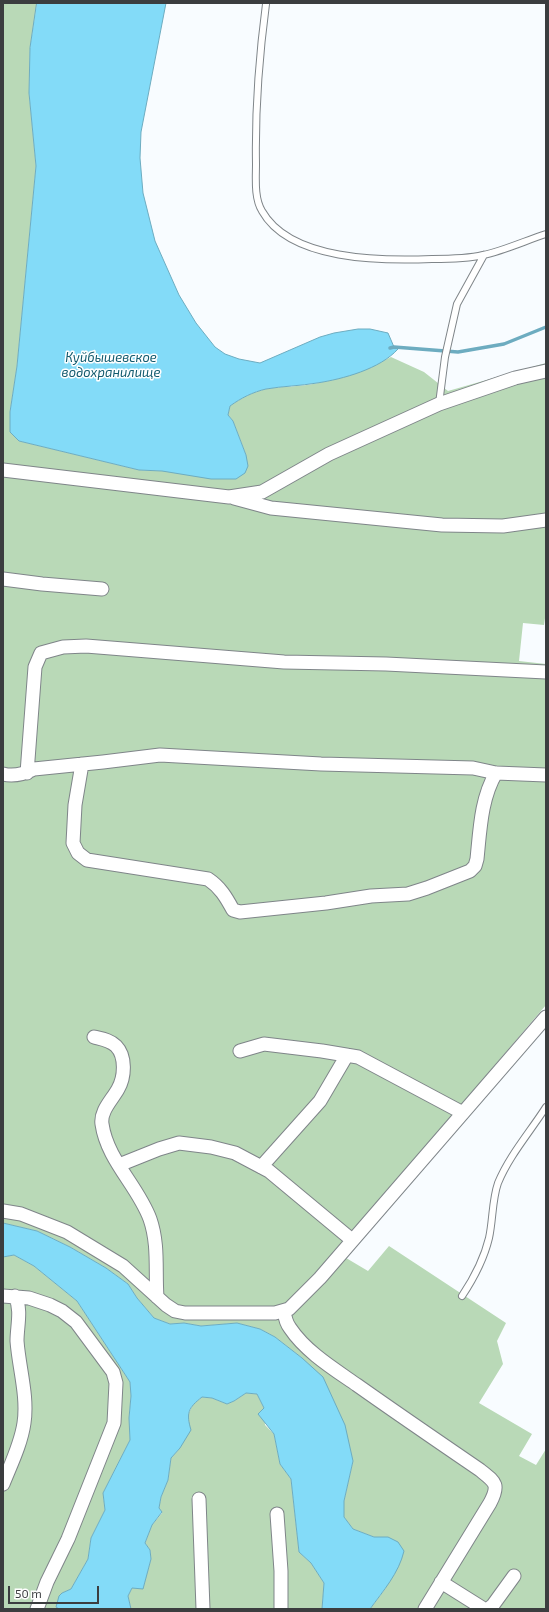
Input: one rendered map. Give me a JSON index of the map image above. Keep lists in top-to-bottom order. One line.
{"water":["Куйбышевское водохранилище"],"scale_bar":"50 m"}
